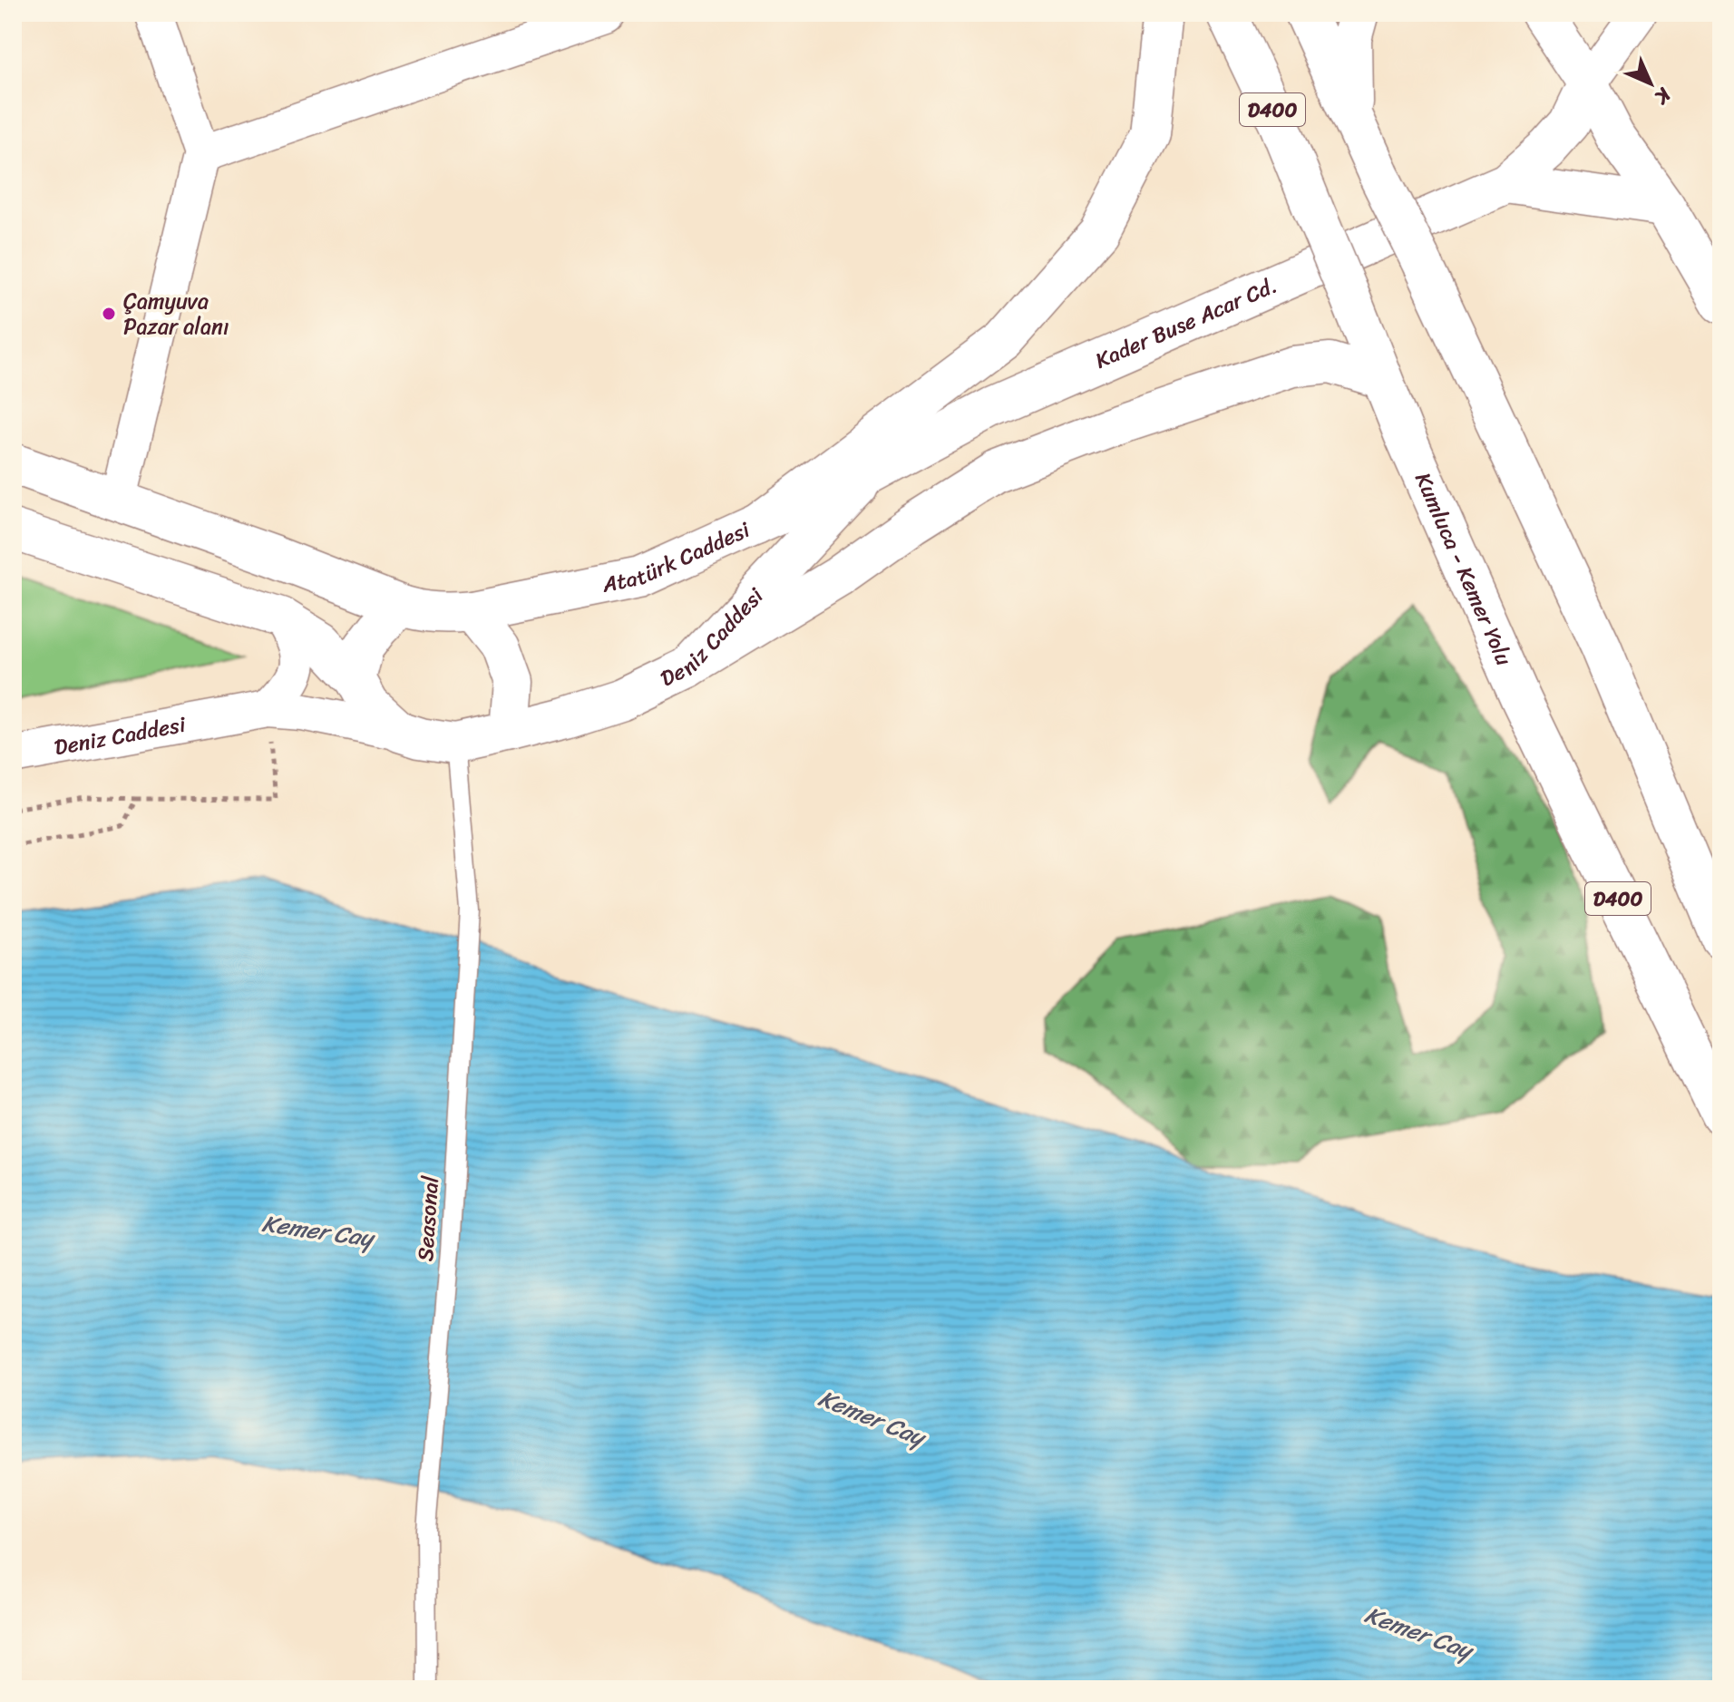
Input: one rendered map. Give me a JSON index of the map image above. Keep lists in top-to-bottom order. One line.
{"streets":{"main road":["D400","Kader Buse Acar Cd.","Atatürk Caddesi","Kumluca - Kemer Yolu","Deniz Caddesi"],"lane":["Seasonal"]},"crossings":[["Kader Buse Acar Cd.","Atatürk Caddesi"],["Kader Buse Acar Cd.","Deniz Caddesi"],["Atatürk Caddesi","Deniz Caddesi"],["Atatürk Caddesi","Seasonal"],["Deniz Caddesi","Seasonal"]],"water":["Kemer Cay"],"places":["Çamyuva Pazar alanı"],"north":"bottom right"}
